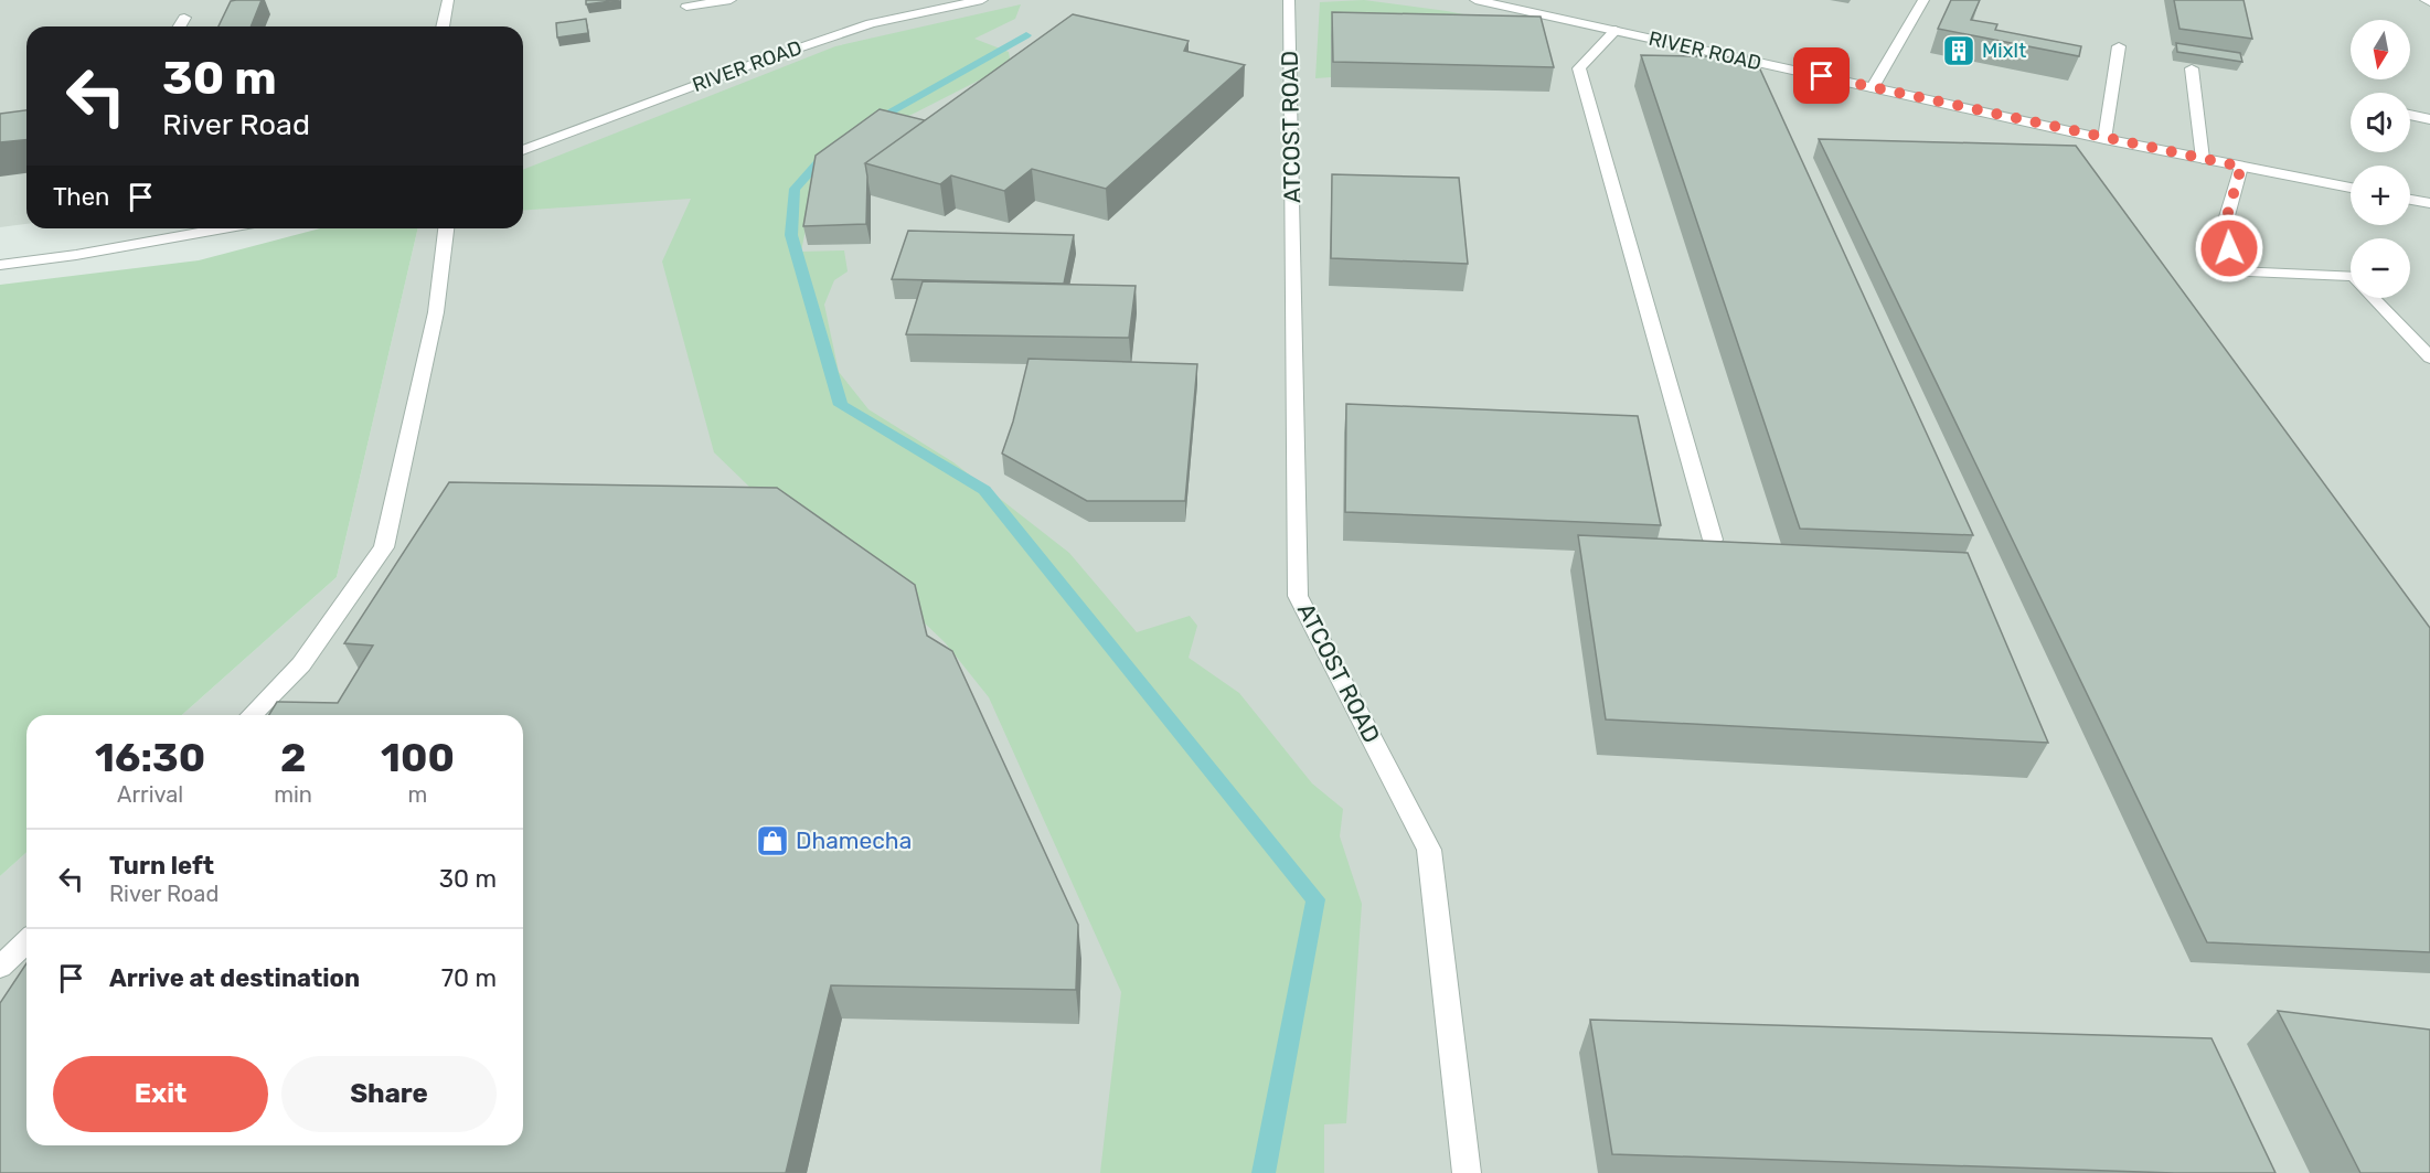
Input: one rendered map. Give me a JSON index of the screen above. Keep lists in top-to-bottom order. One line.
{"streets":{"street":["RIVER ROAD","ATCOST ROAD"]},"places":{"building":["MixIt"],"shop":["Dhamecha"]},"north":"bottom","page":{"map_buttons":["+","−"],"turn":["30 m","River Road"],"then":"Then","eta":["16:30","Arrival","2","min","100","m"],"list":[{"name":"Turn left","note":"River Road","value":"30 m"},{"name":"Arrive at destination","value":"70 m"}],"buttons":["Exit","Share"]}}
